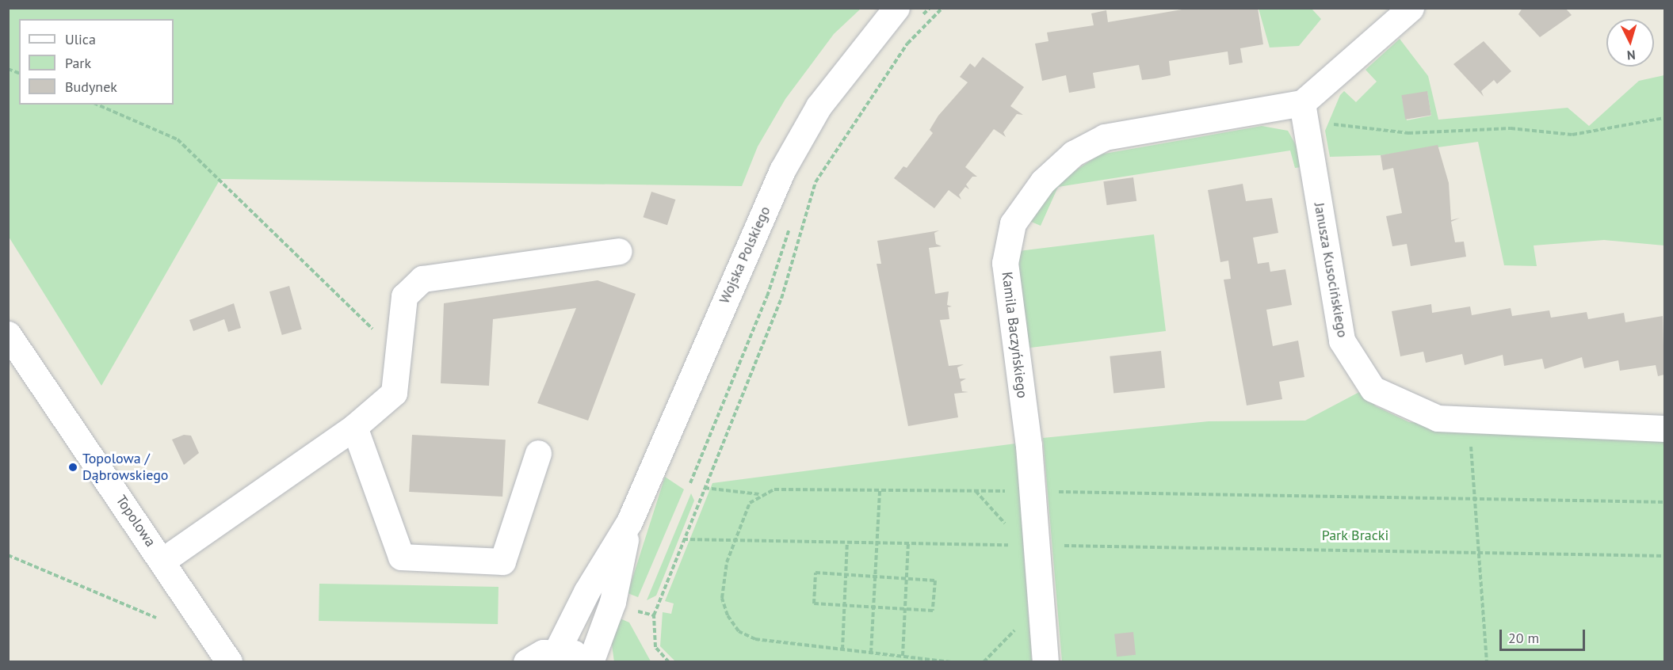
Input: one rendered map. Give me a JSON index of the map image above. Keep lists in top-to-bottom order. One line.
{"streets":{"street":["Wojska Polskiego","Janusza Kusocińskiego","Kamila Baczyńskiego","Topolowa"]},"crossings":[["Janusza Kusocińskiego","Kamila Baczyńskiego"]],"parks":["Park Bracki"],"places":["Topolowa / Dąbrowskiego"],"legend":["Ulica","Park","Budynek"],"scale_bar":"20 m","north":"bottom"}
